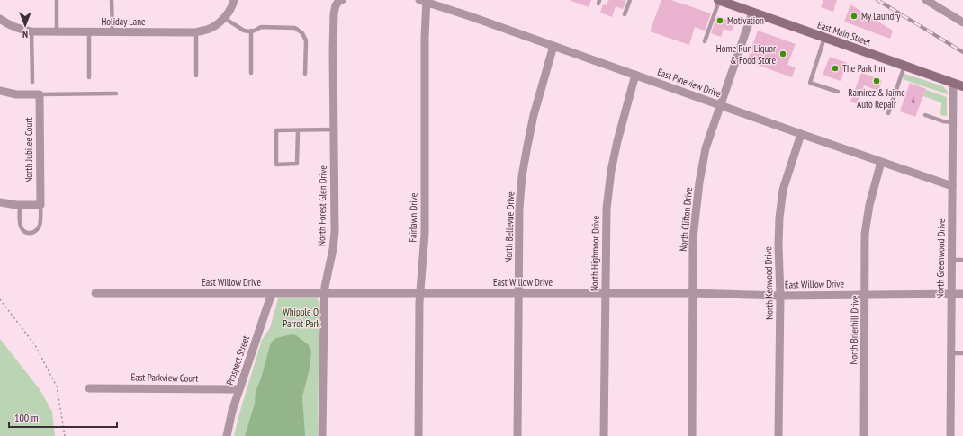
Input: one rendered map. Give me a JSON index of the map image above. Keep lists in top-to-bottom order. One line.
{"streets":{"main road":["East Main Street"],"street":["Holiday Lane","East Pineview Drive","North Jubilee Court","North Forest Glen Drive","Fairlawn Drive","North Clifton Drive","North Bellevue Drive","North Highmoor Drive","North Greenwood Drive","East Willow Drive","North Kenwood Drive","North Brierhill Drive","Prospect Street","East Parkview Court"]},"crossings":[["East Main Street","North Clifton Drive"],["East Main Street","North Greenwood Drive"],["East Pineview Drive","Fairlawn Drive"],["East Pineview Drive","North Clifton Drive"],["East Pineview Drive","North Bellevue Drive"],["East Pineview Drive","North Highmoor Drive"],["East Pineview Drive","North Greenwood Drive"],["East Pineview Drive","North Kenwood Drive"],["East Pineview Drive","North Brierhill Drive"],["North Forest Glen Drive","East Willow Drive"],["Fairlawn Drive","East Willow Drive"],["North Clifton Drive","East Willow Drive"],["North Bellevue Drive","East Willow Drive"],["North Highmoor Drive","East Willow Drive"],["North Greenwood Drive","East Willow Drive"],["East Willow Drive","North Kenwood Drive"],["East Willow Drive","North Brierhill Drive"],["East Willow Drive","Prospect Street"],["Prospect Street","East Parkview Court"]],"parks":["Whipple O. Parrot Park"],"places":["My Laundry","Motivation","Home Run Liquor & Food Store","The Park Inn","Ramirez & Jaime Auto Repair"],"house_numbers":["6"],"scale_bar":"100 m","north":"bottom"}
